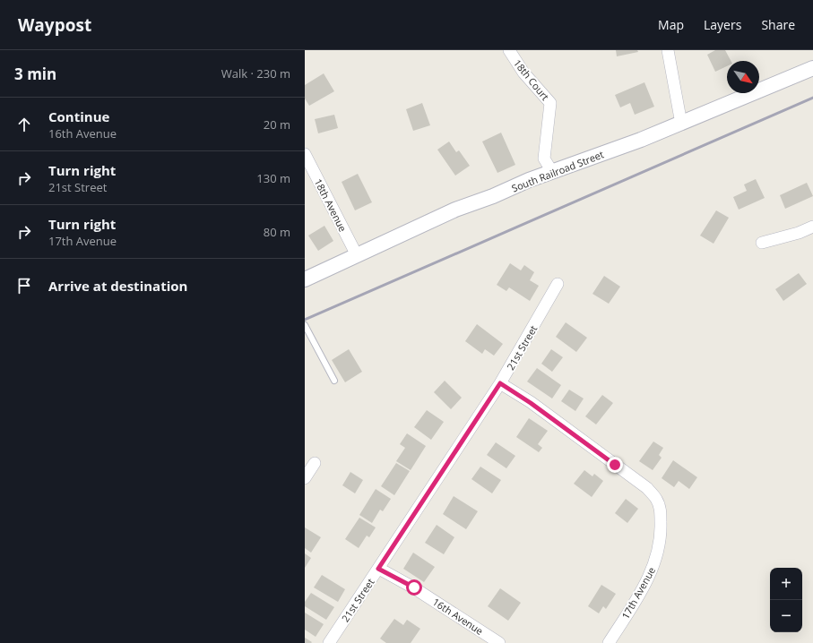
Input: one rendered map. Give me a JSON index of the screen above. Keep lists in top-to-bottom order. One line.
{"streets":{"street":["18th Court","South Railroad Street","18th Avenue","21st Street","17th Avenue","16th Avenue"]},"crossings":[["18th Court","South Railroad Street"],["South Railroad Street","18th Avenue"],["21st Street","17th Avenue"],["21st Street","16th Avenue"]],"north":"bottom right","page":{"header":"Waypost","nav":["Map","Layers","Share"],"heading":["3 min","Walk · 230 m"],"list":[["Continue","16th Avenue","20 m"],["Turn right","21st Street","130 m"],["Turn right","17th Avenue","80 m"],"Arrive at destination"],"map_buttons":["+","−"]}}
